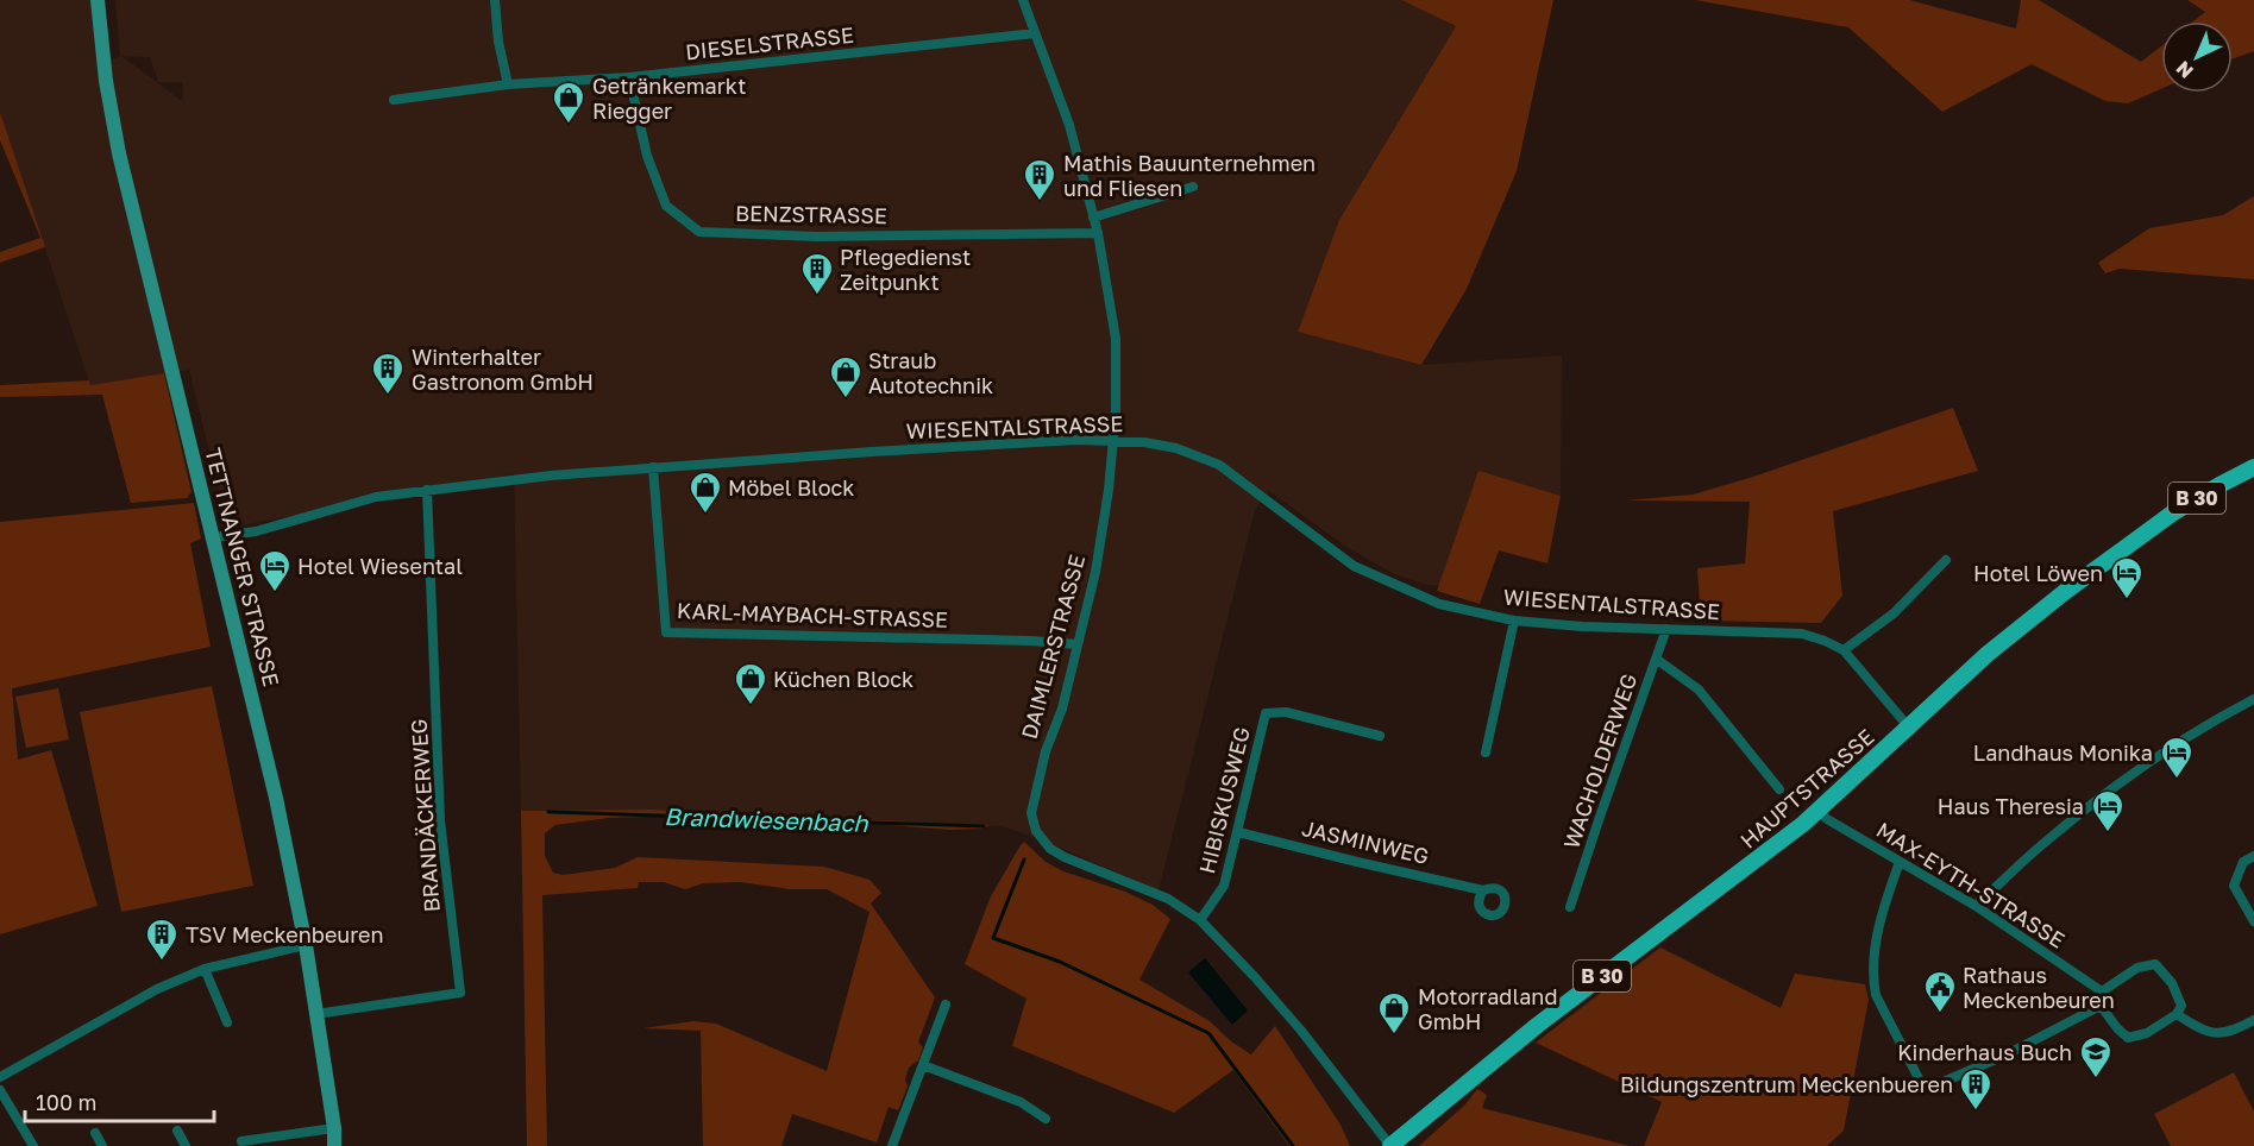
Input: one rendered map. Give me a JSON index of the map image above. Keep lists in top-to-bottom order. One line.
{"streets":{"main road":["B 30","TETTNANGER STRASSE","HAUPTSTRASSE"],"street":["DIESELSTRASSE","BENZSTRASSE","WIESENTALSTRASSE","KARL-MAYBACH-STRASSE","DAIMLERSTRASSE","WACHOLDERWEG","HIBISKUSWEG","BRANDÄCKERWEG","JASMINWEG","MAX-EYTH-STRASSE"]},"crossings":[["DIESELSTRASSE","BENZSTRASSE"],["DIESELSTRASSE","DAIMLERSTRASSE"],["BENZSTRASSE","DAIMLERSTRASSE"],["WIESENTALSTRASSE","TETTNANGER STRASSE"],["WIESENTALSTRASSE","KARL-MAYBACH-STRASSE"],["WIESENTALSTRASSE","DAIMLERSTRASSE"],["WIESENTALSTRASSE","WACHOLDERWEG"],["WIESENTALSTRASSE","HAUPTSTRASSE"],["WIESENTALSTRASSE","BRANDÄCKERWEG"],["TETTNANGER STRASSE","BRANDÄCKERWEG"],["KARL-MAYBACH-STRASSE","DAIMLERSTRASSE"],["DAIMLERSTRASSE","HAUPTSTRASSE"],["DAIMLERSTRASSE","HIBISKUSWEG"],["HAUPTSTRASSE","MAX-EYTH-STRASSE"],["HIBISKUSWEG","JASMINWEG"]],"water":["Brandwiesenbach"],"places":{"shop":["Getränkemarkt Riegger","Straub Autotechnik","Möbel Block","Küchen Block","Motorradland GmbH"],"building":["Mathis Bauunternehmen und Fliesen","Pflegedienst Zeitpunkt","Winterhalter Gastronom GmbH","TSV Meckenbeuren","Bildungszentrum Meckenbueren"],"hotel":["Hotel Wiesental","Hotel Löwen","Landhaus Monika","Haus Theresia"],"public building":["Rathaus Meckenbeuren"],"school or university":["Kinderhaus Buch"]},"scale_bar":"100 m","north":"bottom left"}
